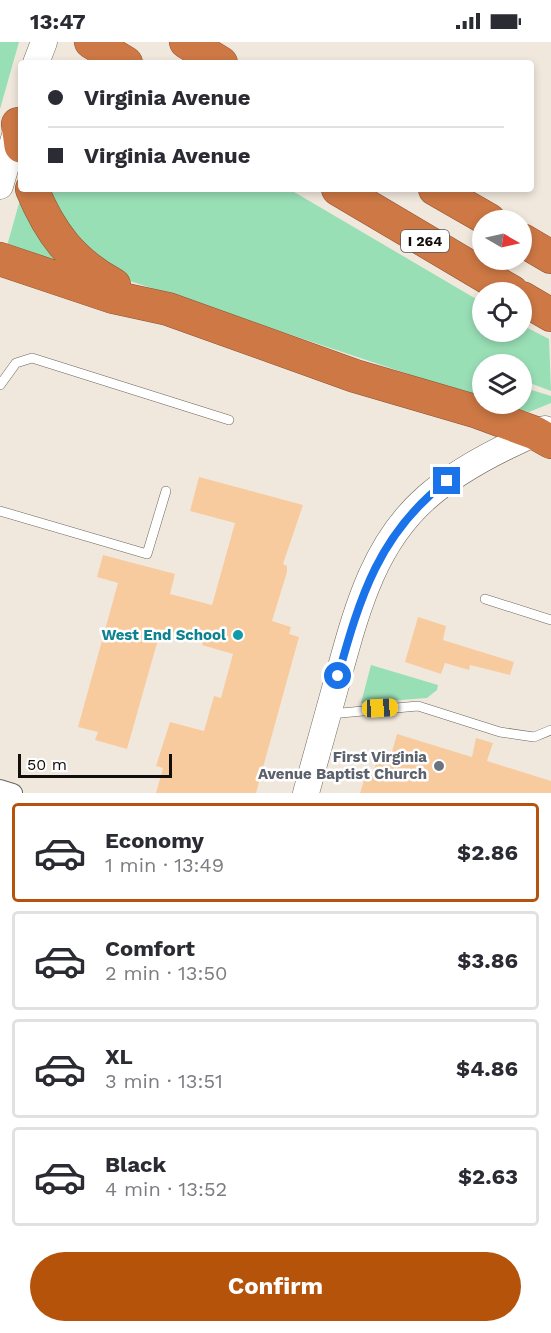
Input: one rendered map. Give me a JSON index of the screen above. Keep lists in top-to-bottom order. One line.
{"streets":{"highway":["I 264"]},"places":["West End School","First Virginia Avenue Baptist Church"],"scale_bar":"50 m","north":"right","page":{"status":"13:47","banner":["Virginia Avenue","Virginia Avenue"],"scale":"50 m","list":[{"name":"Economy","note":"1 min · 13:49","value":"$2.86"},{"name":"Comfort","note":"2 min · 13:50","value":"$3.86"},{"name":"XL","note":"3 min · 13:51","value":"$4.86"},{"name":"Black","note":"4 min · 13:52","value":"$2.63"}],"buttons":"Confirm"}}
